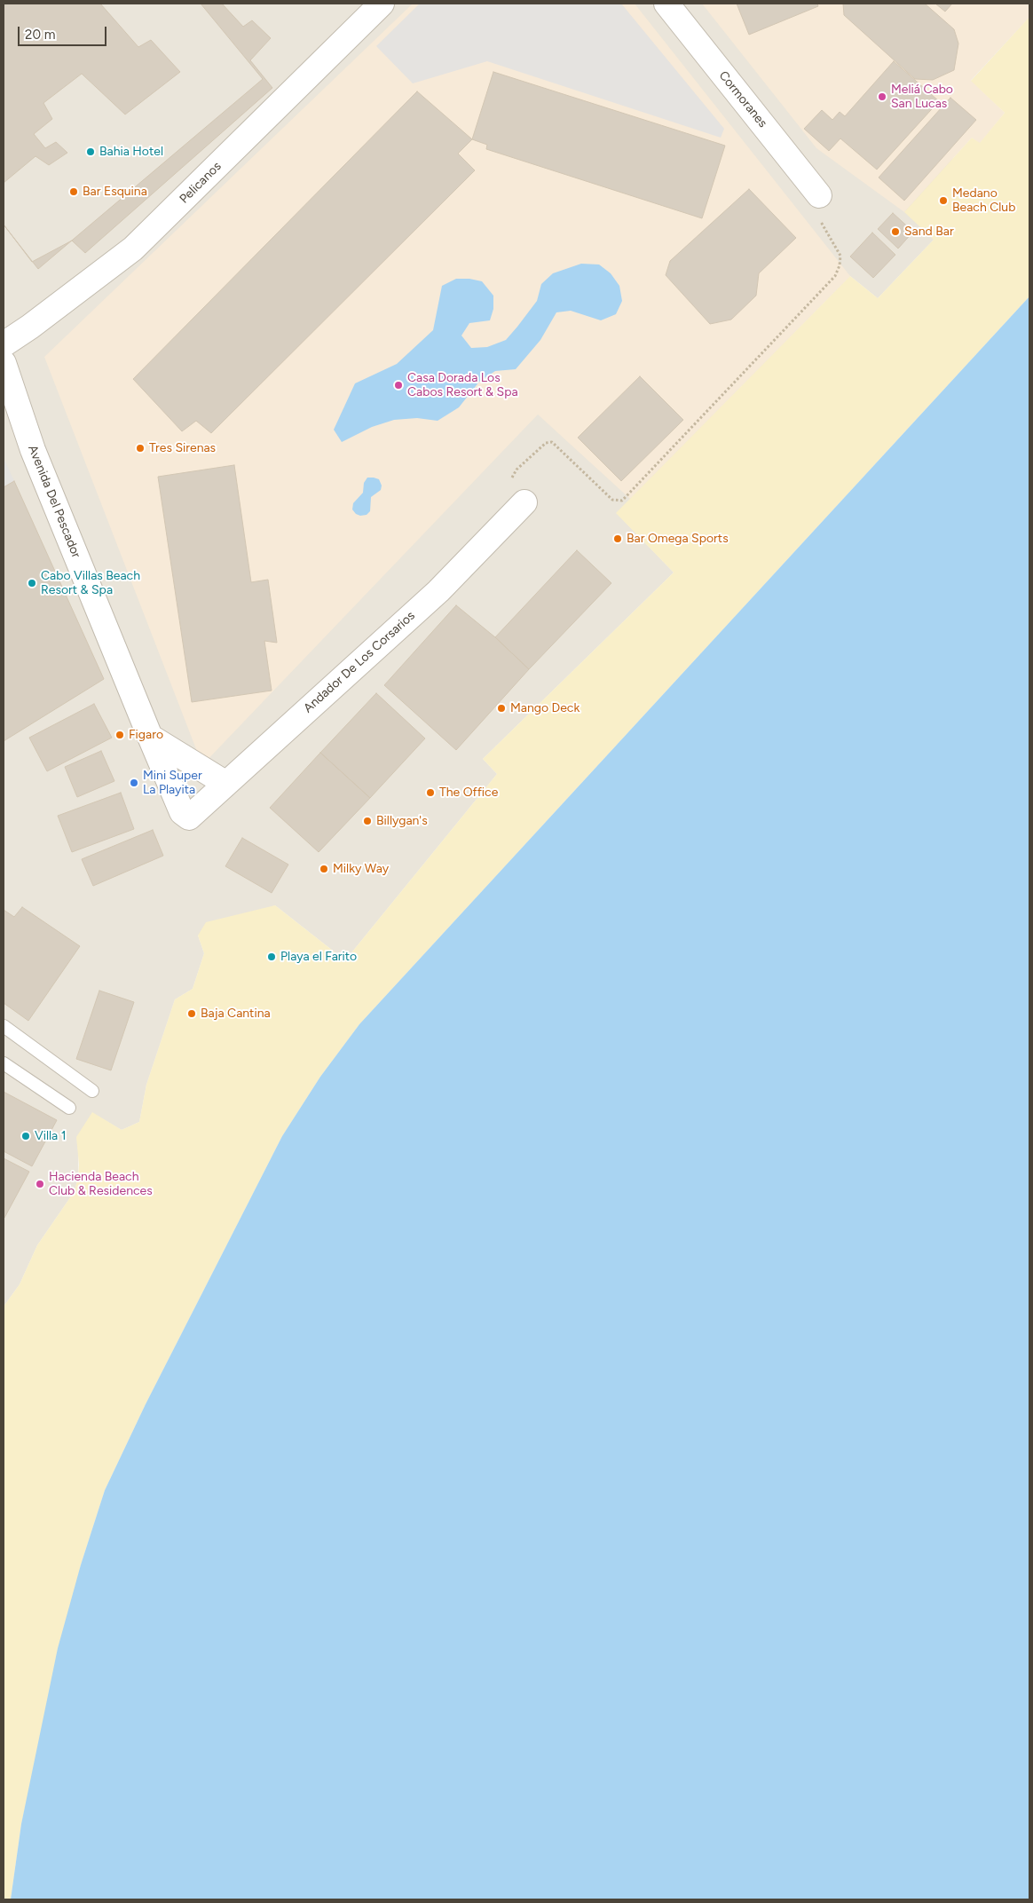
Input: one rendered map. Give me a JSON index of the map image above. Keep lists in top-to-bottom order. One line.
{"streets":{"street":["Cormoranes","Pelicanos","Avenida Del Pescador","Andador De Los Corsarios"]},"crossings":[["Avenida Del Pescador","Andador De Los Corsarios"]],"places":["Meliá Cabo San Lucas","Bahia Hotel","Bar Esquina","Medano Beach Club","Sand Bar","Casa Dorada Los Cabos Resort & Spa","Tres Sirenas","Bar Omega Sports","Cabo Villas Beach Resort & Spa","Mango Deck","Figaro","Mini Super La Playita","The Office","Billygan's","Milky Way","Playa el Farito","Baja Cantina","Villa 1","Hacienda Beach Club & Residences"],"scale_bar":"20 m"}
